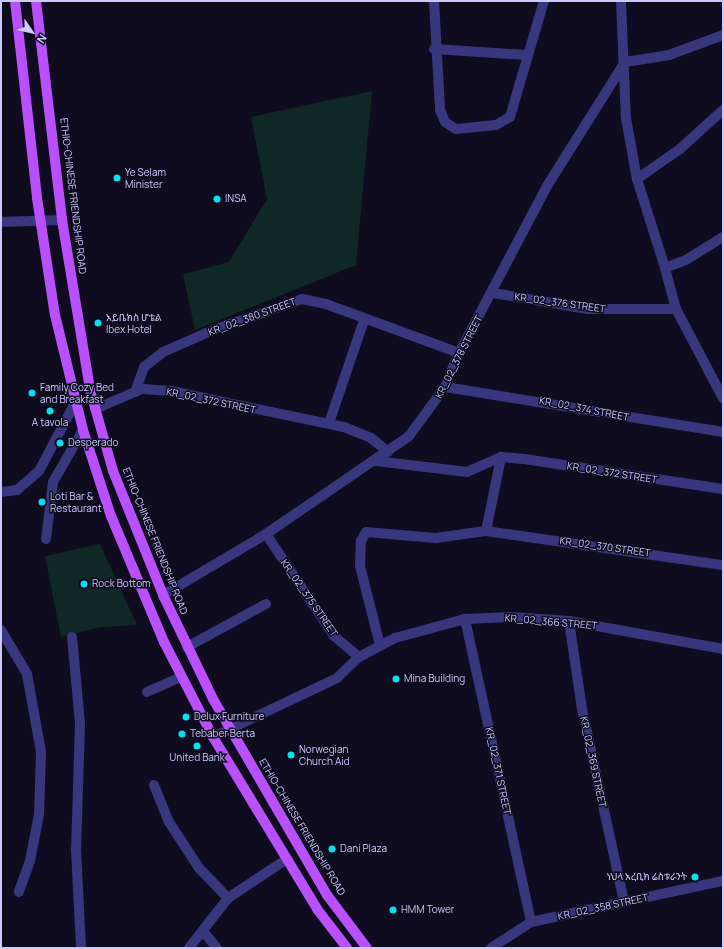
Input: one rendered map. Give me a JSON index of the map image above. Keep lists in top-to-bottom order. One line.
{"streets":{"main road":["ETHIO-CHINESE FRIENDSHIP ROAD"],"street":["KR_02_376 STREET","KR_02_380 STREET","KR_02_378 STREET","KR_02_372 STREET","KR_02_374 STREET","KR_02_370 STREET","KR_02_375 STREET","KR_02_366 STREET","KR_02_369 STREET","KR_02_371 STREET","KR_02_358 STREET"]},"crossings":[["ETHIO-CHINESE FRIENDSHIP ROAD","KR_02_378 STREET"],["ETHIO-CHINESE FRIENDSHIP ROAD","KR_02_372 STREET"],["ETHIO-CHINESE FRIENDSHIP ROAD","KR_02_366 STREET"],["KR_02_376 STREET","KR_02_378 STREET"],["KR_02_380 STREET","KR_02_378 STREET"],["KR_02_380 STREET","KR_02_372 STREET"],["KR_02_378 STREET","KR_02_372 STREET"],["KR_02_378 STREET","KR_02_374 STREET"],["KR_02_378 STREET","KR_02_375 STREET"],["KR_02_370 STREET","KR_02_366 STREET"],["KR_02_375 STREET","KR_02_366 STREET"],["KR_02_366 STREET","KR_02_369 STREET"],["KR_02_366 STREET","KR_02_371 STREET"],["KR_02_369 STREET","KR_02_358 STREET"],["KR_02_371 STREET","KR_02_358 STREET"]],"places":["Ye Selam Minister","INSA","አይቤክስ ሆቴል Ibex Hotel","Family Cozy Bed and Breakfast","A tavola","Desperado","Loti Bar & Restaurant","Rock Bottom","Mina Building","Delux Furniture","Tebaber Berta","United Bank","Norwegian Church Aid","Dani Plaza","ነህላ አረቢክ ሬስቱራንት","HMM Tower"],"north":"bottom right"}
